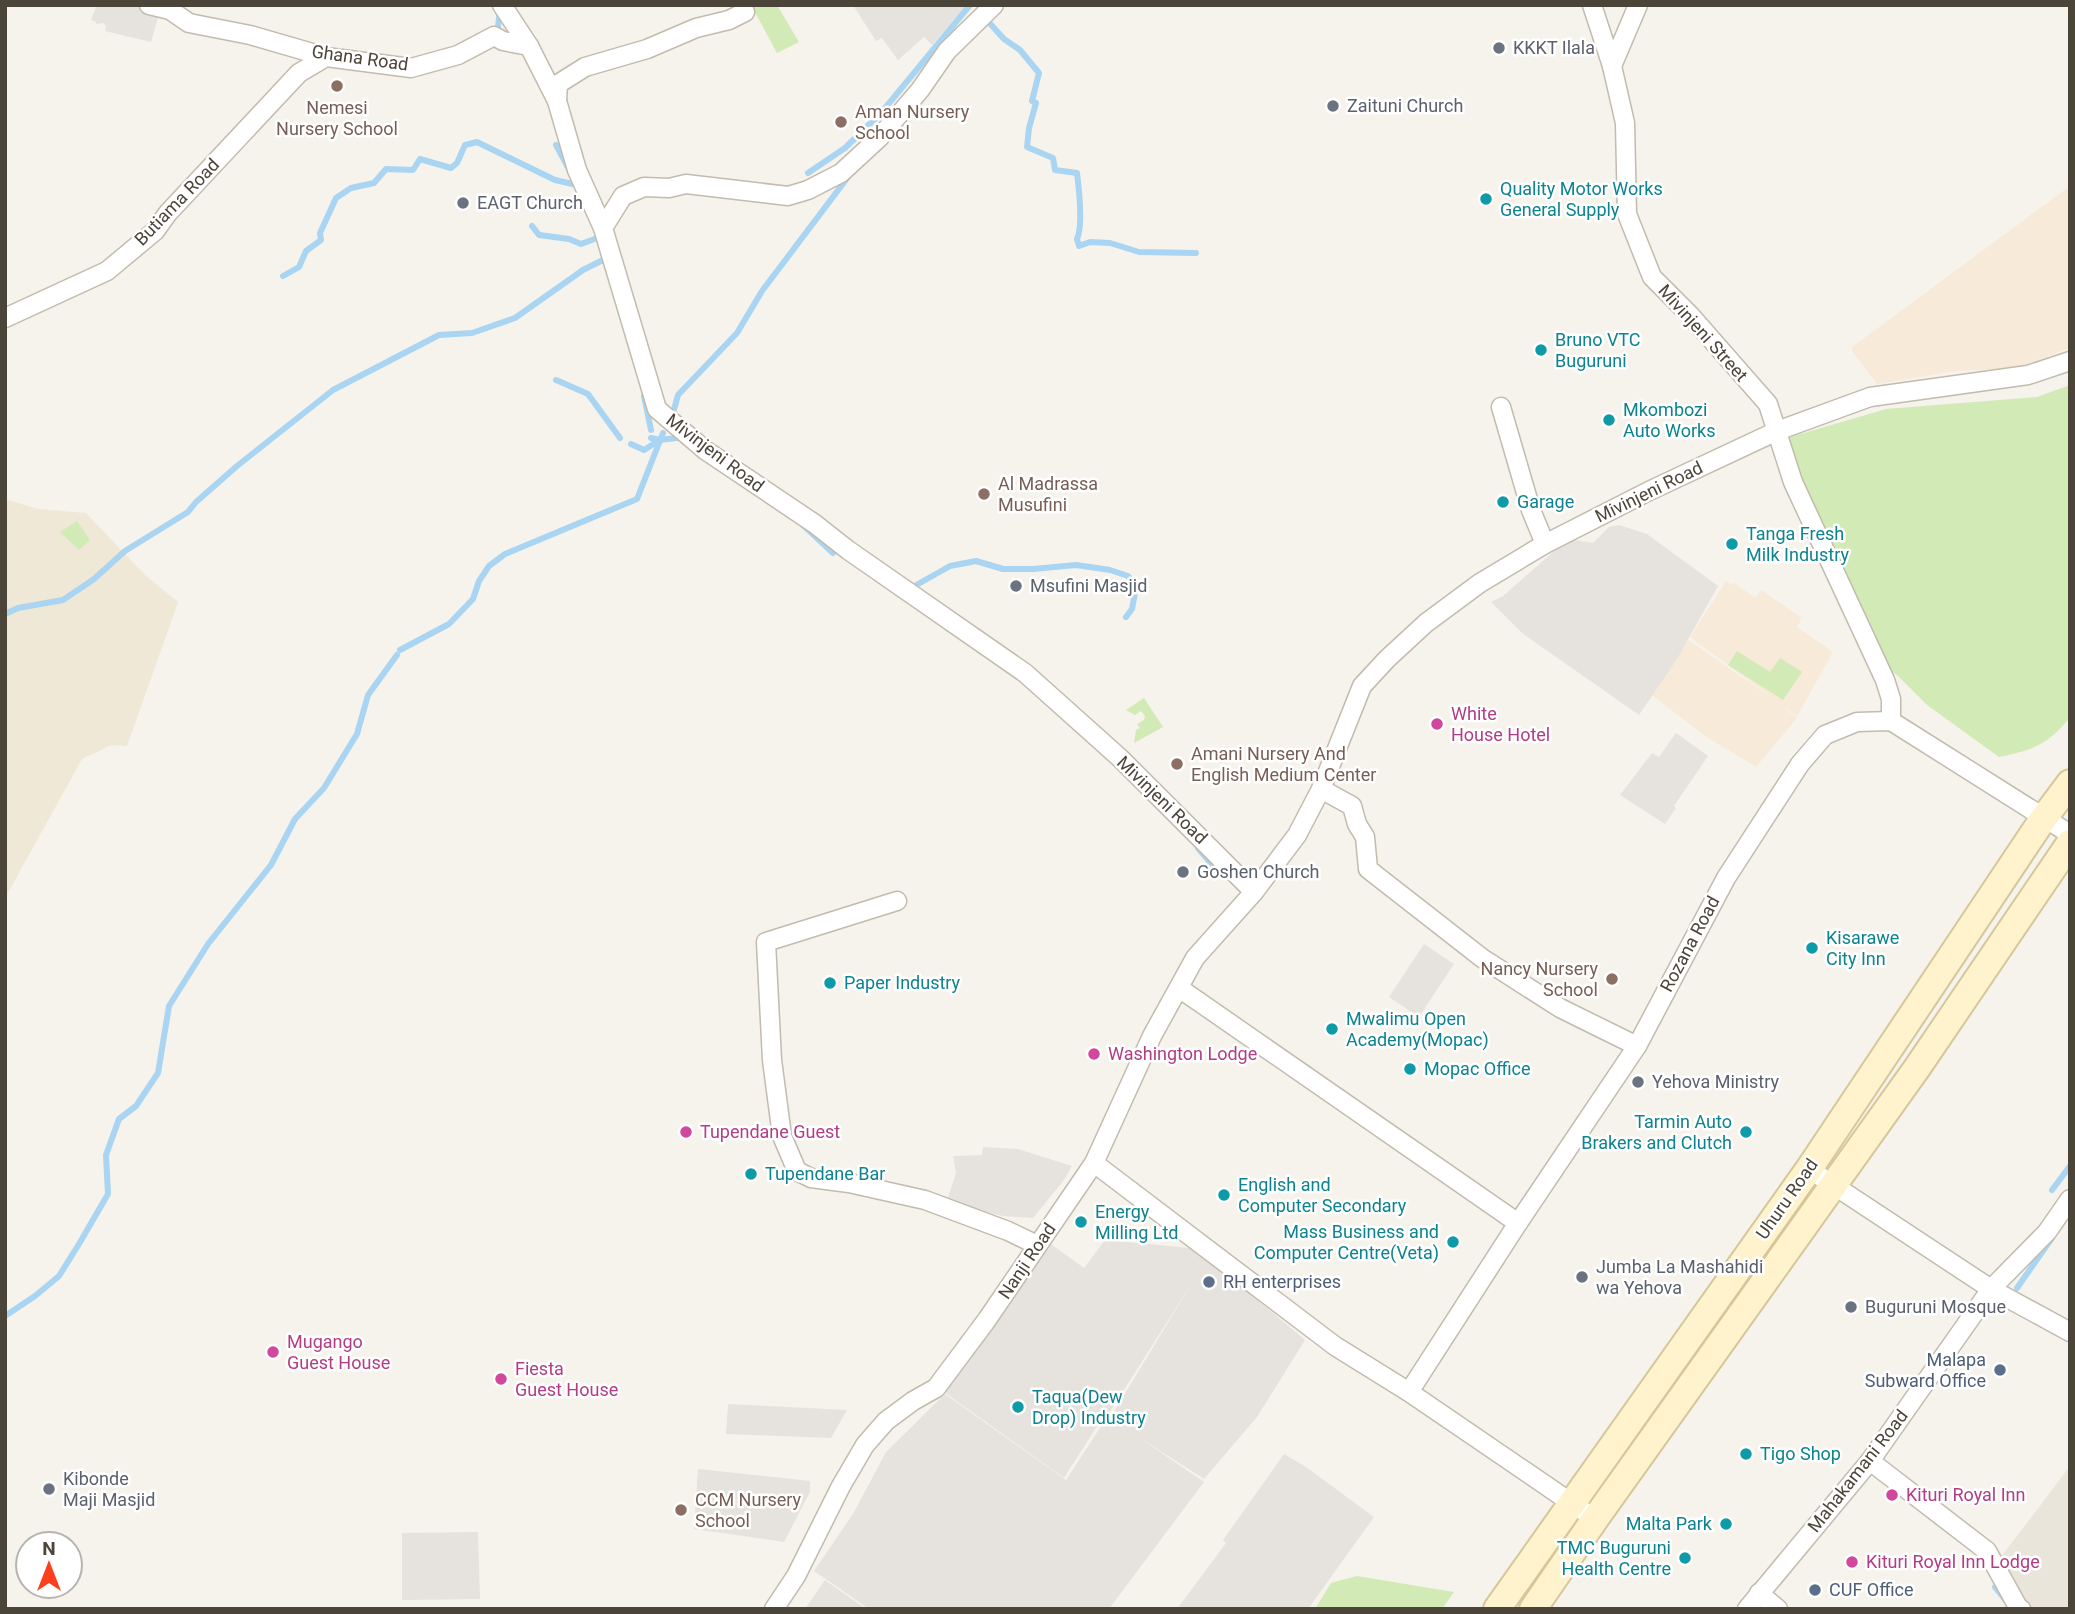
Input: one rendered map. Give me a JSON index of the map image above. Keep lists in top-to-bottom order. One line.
{"streets":{"main road":["Uhuru Road"],"street":["Ghana Road","Butiama Road","Mivinjeni Street","Mivinjeni Road","Rozana Road","Nanji Road","Mahakamani Road"]},"crossings":[["Ghana Road","Butiama Road"],["Ghana Road","Mivinjeni Road"],["Mivinjeni Street","Mivinjeni Road"],["Mivinjeni Street","Rozana Road"],["Mivinjeni Road","Nanji Road"]],"places":["KKKT Ilala","Nemesi Nursery School","Zaituni Church","Aman Nursery School","Quality Motor Works General Supply","EAGT Church","Bruno VTC Buguruni","Mkombozi Auto Works","Al Madrassa Musufini","Garage","Tanga Fresh Milk Industry","Msufini Masjid","White House Hotel","Amani Nursery And English Medium Center","Goshen Church","Kisarawe City Inn","Nancy Nursery School","Paper Industry","Mwalimu Open Academy(Mopac)","Washington Lodge","Mopac Office","Yehova Ministry","Tupendane Guest","Tarmin Auto Brakers and Clutch","Tupendane Bar","English and Computer Secondary","Energy Milling Ltd","Mass Business and Computer Centre(Veta)","Jumba La Mashahidi wa Yehova","RH enterprises","Buguruni Mosque","Mugango Guest House","Malapa Subward Office","Fiesta Guest House","Taqua(Dew Drop) Industry","Tigo Shop","Kibonde Maji Masjid","Kituri Royal Inn","CCM Nursery School","Malta Park","TMC Buguruni Health Centre","Kituri Royal Inn Lodge","CUF Office"],"north":"top"}
